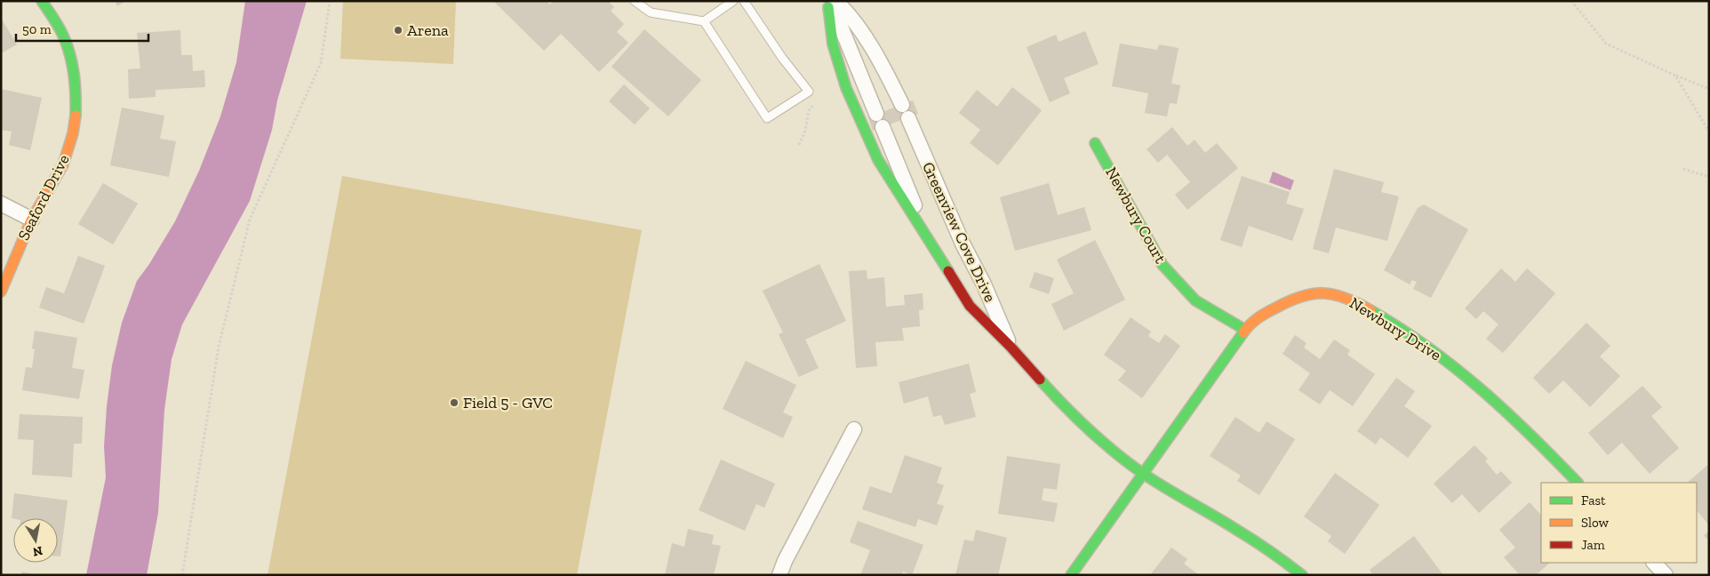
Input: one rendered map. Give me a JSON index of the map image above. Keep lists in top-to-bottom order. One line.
{"streets":{"street":["Seaford Drive","Newbury Court","Greenview Cove Drive","Newbury Drive"]},"crossings":[["Newbury Court","Newbury Drive"],["Greenview Cove Drive","Newbury Drive"]],"places":["Arena","Field 5 - GVC"],"legend":["Fast","Slow","Jam"],"scale_bar":"50 m","north":"bottom"}
